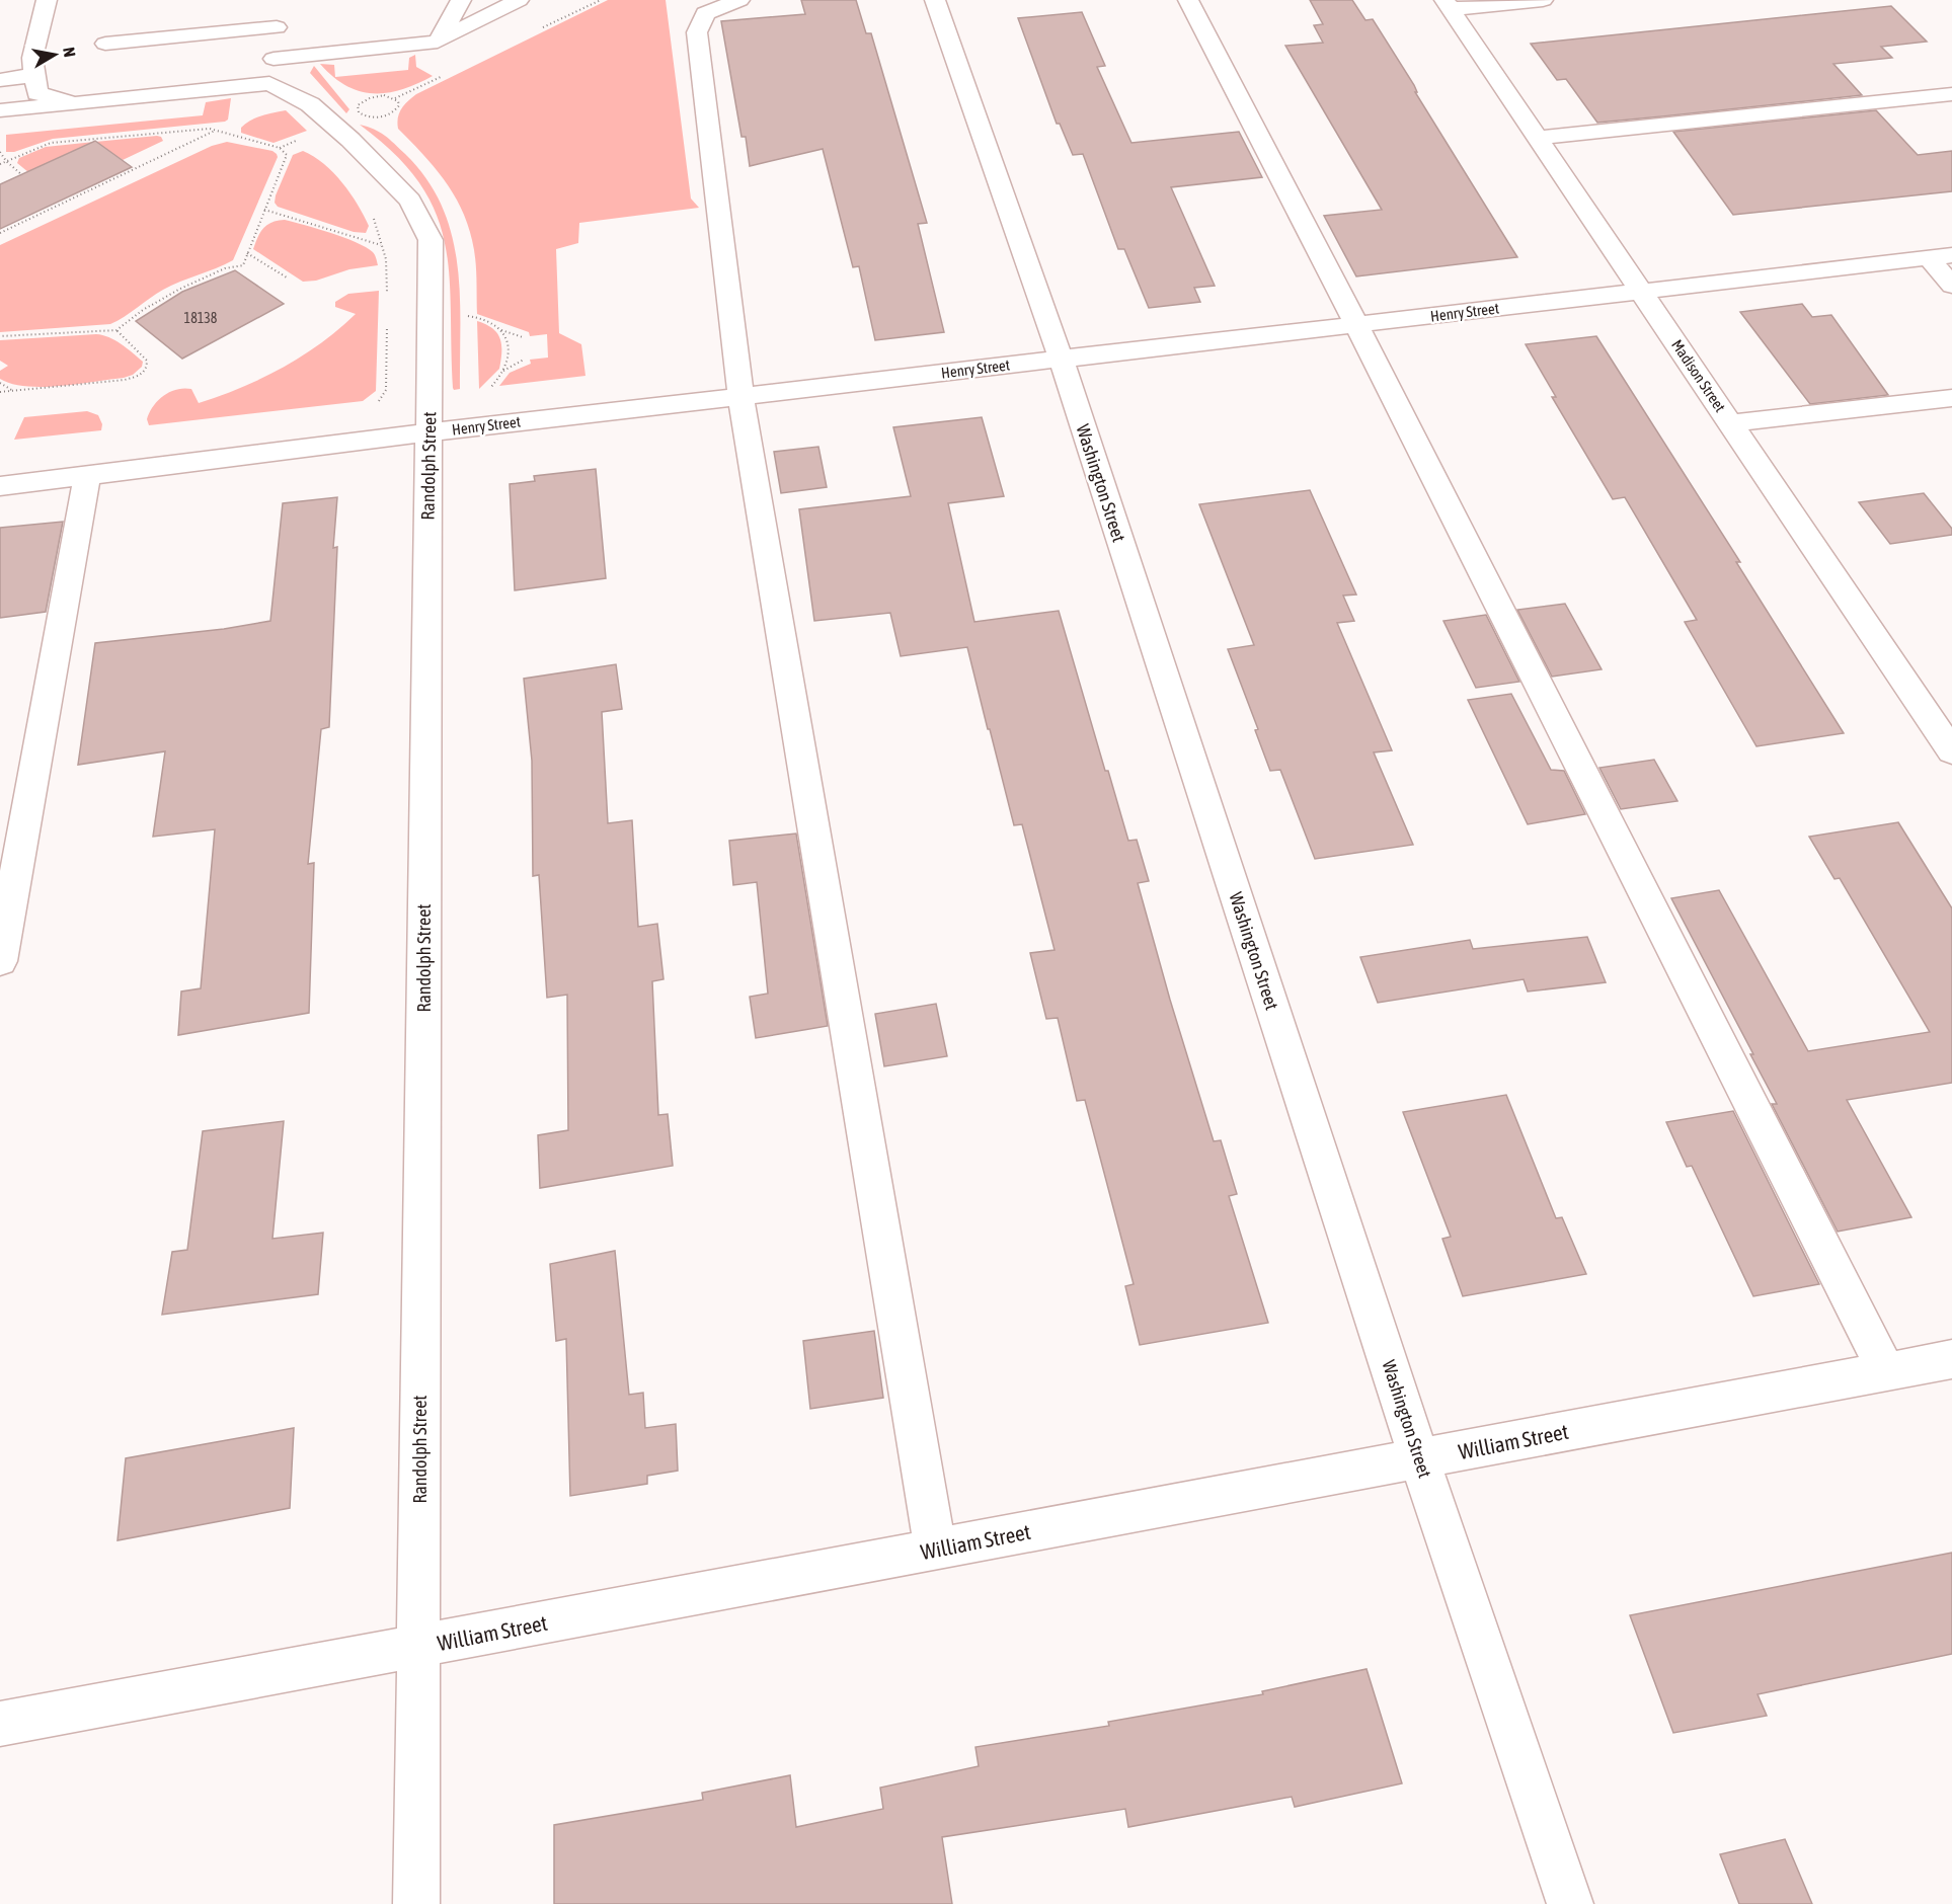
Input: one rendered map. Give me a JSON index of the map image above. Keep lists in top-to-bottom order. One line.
{"streets":{"street":["Henry Street","Madison Street","Randolph Street","Washington Street","William Street"]},"crossings":[["Henry Street","Madison Street"],["Henry Street","Randolph Street"],["Henry Street","Washington Street"],["Randolph Street","William Street"],["Washington Street","William Street"]],"house_numbers":["18138"],"north":"right"}
